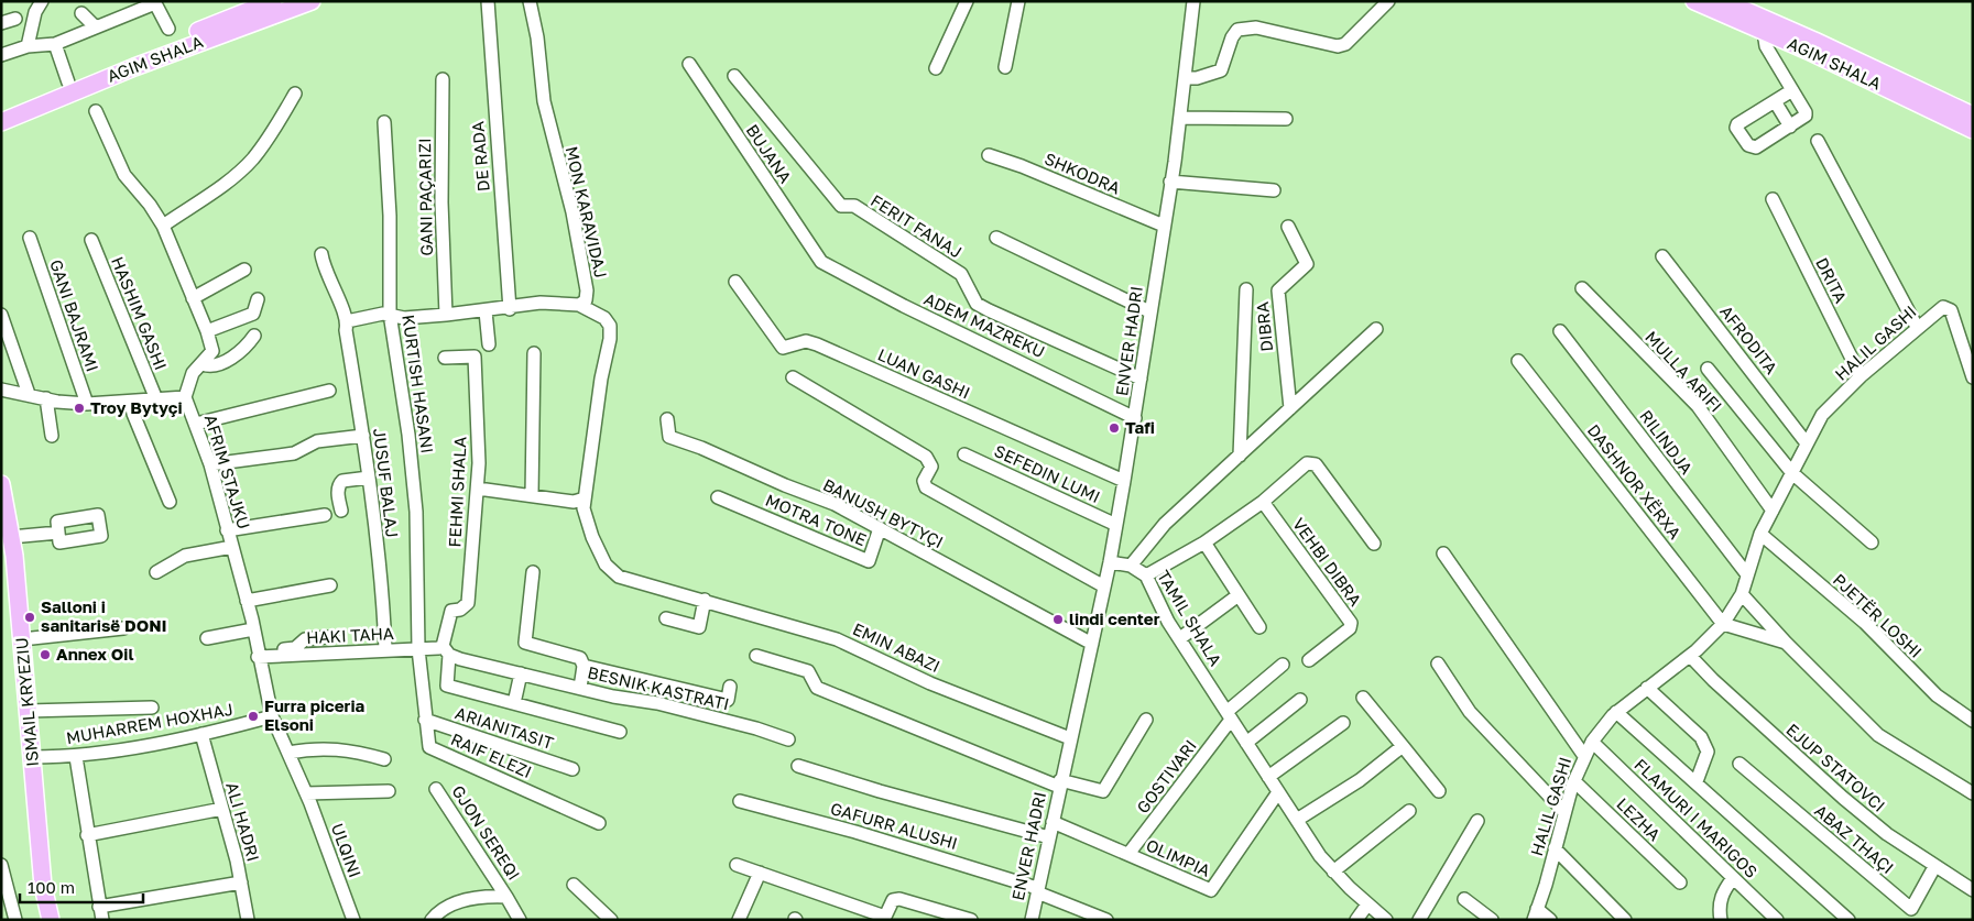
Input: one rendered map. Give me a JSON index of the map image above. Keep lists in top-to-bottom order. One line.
{"streets":{"main road":["AGIM SHALA","ISMAIL KRYEZIU"],"street":["BUJANA","DE RADA","SHKODRA","GANI PAÇARIZI","MON KARAVIDAJ","FERIT FANAJ","DRITA","HASHIM GASHI","GANI BAJRAMI","ADEM MAZREKU","DIBRA","AFRODITA","ENVER HADRI","HALIL GASHI","MULLA ARIFI","LUAN GASHI","KURTISH HASANI","RILINDJA","AFRIM STAJKU","SEFEDIN LUMI","DASHNOR XËRXA","JUSUF BALAJ","FEHMI SHALA","BANUSH BYTYÇI","MOTRA TONE","VEHBI DIBRA","PJETËR LOSHI","TAMIL SHALA","HAKI TAHA","EMIN ABAZI","BESNIK KASTRATI","MUHARREM HOXHAJ","ARIANITASIT","RAIF ELEZI","EJUP STATOVCI","GOSTIVARI","FLAMURI I MARIGOS","LEZHA","ALI HADRI","GAFURR ALUSHI","GJON SEREQI","ABAZ THAÇI","ULQINI","OLIMPIA"]},"crossings":[["BUJANA","ADEM MAZREKU"],["SHKODRA","ENVER HADRI"],["MON KARAVIDAJ","EMIN ABAZI"],["FERIT FANAJ","ENVER HADRI"],["DRITA","HALIL GASHI"],["ADEM MAZREKU","ENVER HADRI"],["AFRODITA","HALIL GASHI"],["ENVER HADRI","LUAN GASHI"],["ENVER HADRI","SEFEDIN LUMI"],["ENVER HADRI","BANUSH BYTYÇI"],["ENVER HADRI","TAMIL SHALA"],["ENVER HADRI","EMIN ABAZI"],["ENVER HADRI","GAFURR ALUSHI"],["ENVER HADRI","OLIMPIA"],["HALIL GASHI","MULLA ARIFI"],["HALIL GASHI","RILINDJA"],["HALIL GASHI","DASHNOR XËRXA"],["HALIL GASHI","PJETËR LOSHI"],["HALIL GASHI","EJUP STATOVCI"],["HALIL GASHI","FLAMURI I MARIGOS"],["HALIL GASHI","LEZHA"],["KURTISH HASANI","HAKI TAHA"],["KURTISH HASANI","RAIF ELEZI"],["AFRIM STAJKU","HAKI TAHA"],["AFRIM STAJKU","MUHARREM HOXHAJ"],["AFRIM STAJKU","ULQINI"],["JUSUF BALAJ","HAKI TAHA"],["FEHMI SHALA","HAKI TAHA"],["FEHMI SHALA","BESNIK KASTRATI"],["BANUSH BYTYÇI","MOTRA TONE"],["TAMIL SHALA","GOSTIVARI"],["TAMIL SHALA","OLIMPIA"],["HAKI TAHA","BESNIK KASTRATI"],["HAKI TAHA","RAIF ELEZI"],["ISMAIL KRYEZIU","MUHARREM HOXHAJ"],["MUHARREM HOXHAJ","ALI HADRI"],["MUHARREM HOXHAJ","ULQINI"],["ARIANITASIT","RAIF ELEZI"],["EJUP STATOVCI","ABAZ THAÇI"],["GOSTIVARI","OLIMPIA"]],"places":["Troy Bytyçi","Tafi","Salloni i sanitarisë DONI","lindi center","Annex Oil","Furra piceria Elsoni"],"scale_bar":"100 m"}
